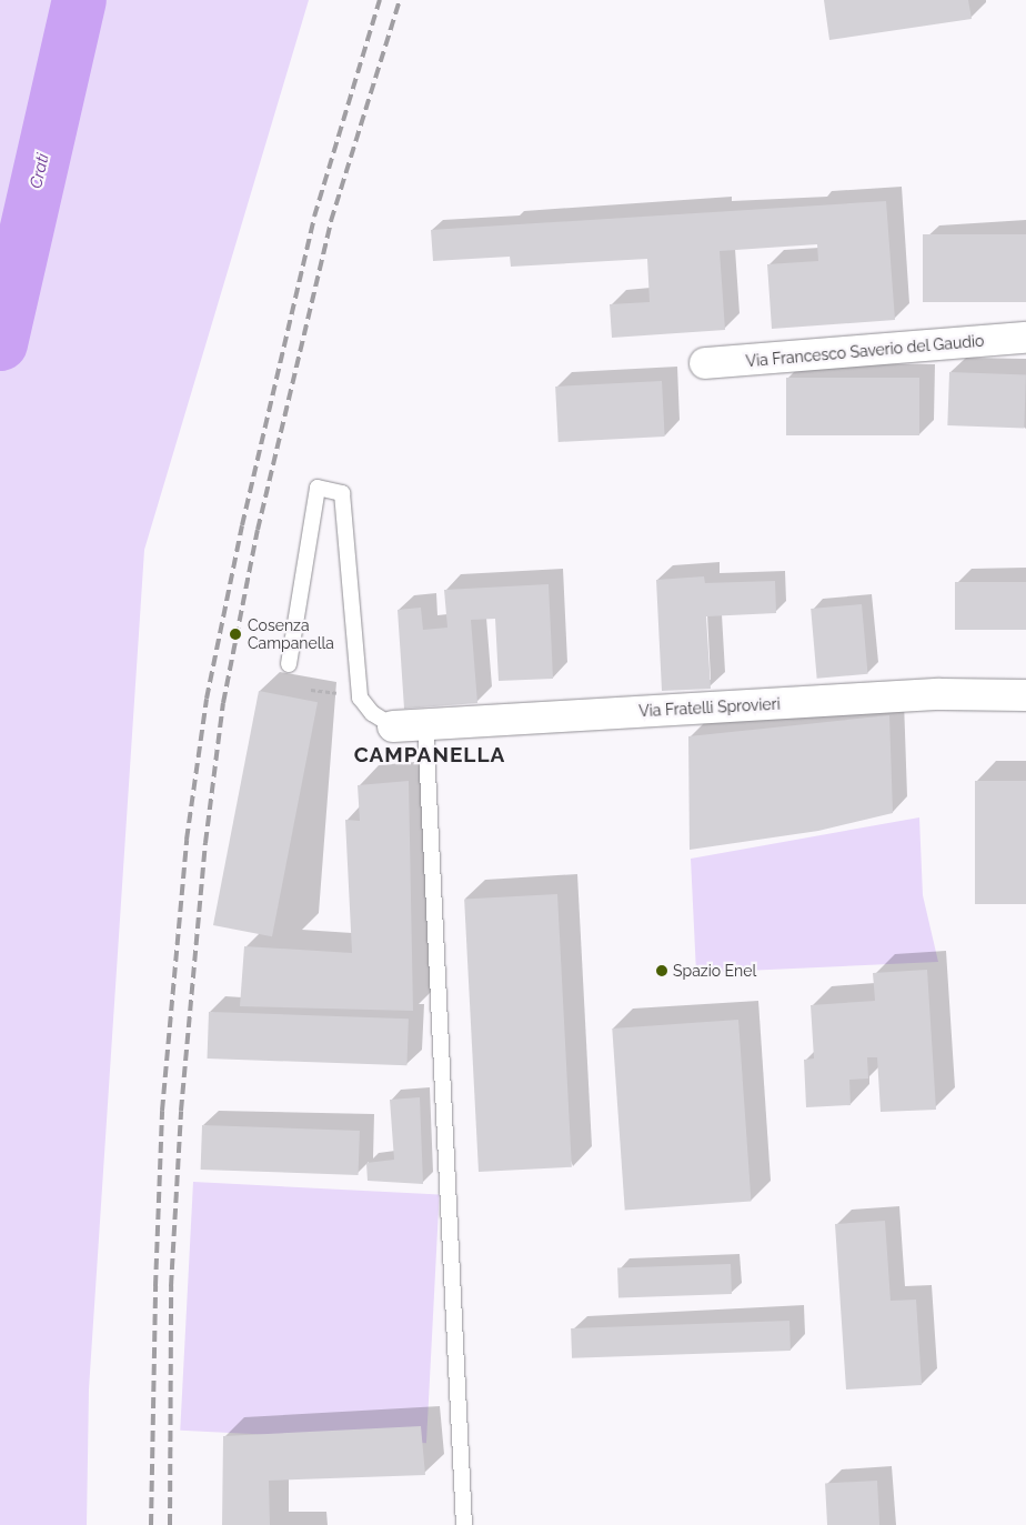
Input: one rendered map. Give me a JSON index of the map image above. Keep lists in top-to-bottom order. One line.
{"streets":{"street":["Via Francesco Saverio del Gaudio","Via Fratelli Sprovieri"]},"districts":["CAMPANELLA"],"water":["Crati"],"places":["Cosenza Campanella","Spazio Enel"]}
